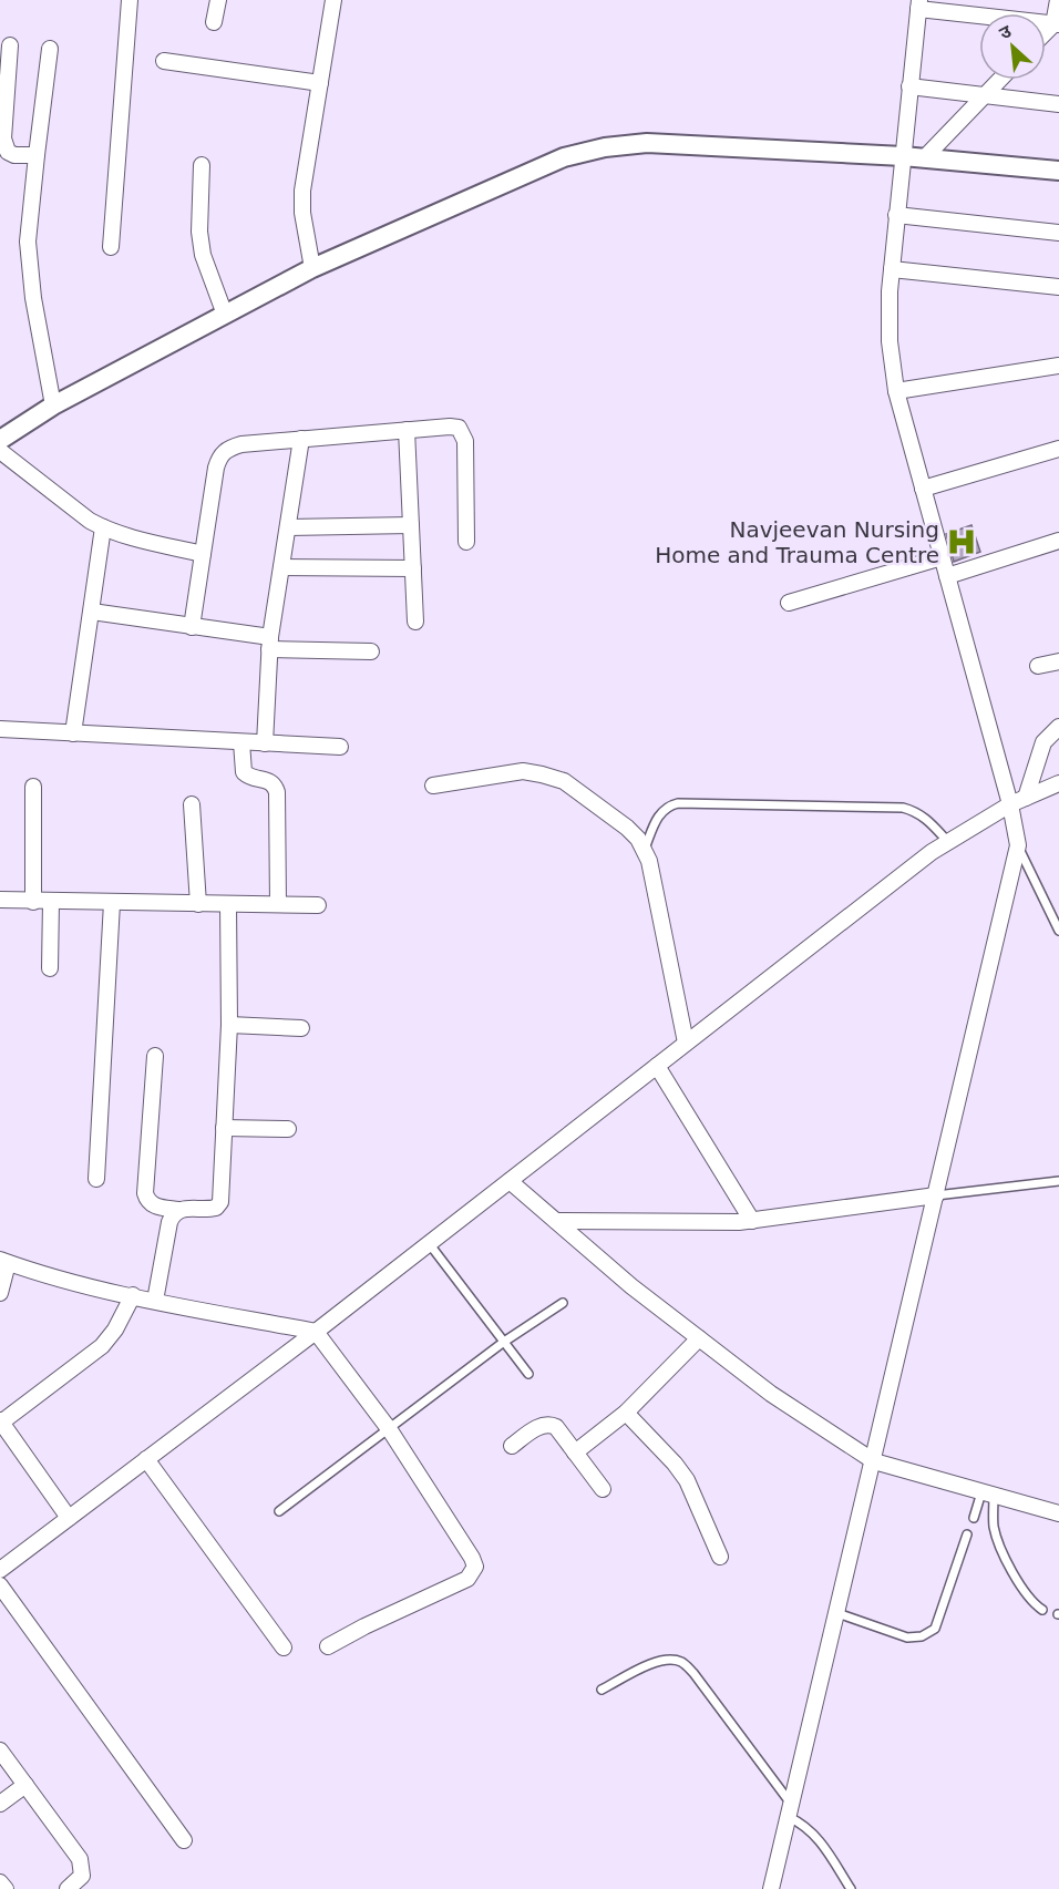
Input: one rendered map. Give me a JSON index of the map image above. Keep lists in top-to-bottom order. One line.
{"places":{"hospital":["Navjeevan Nursing Home and Trauma Centre"]},"north":"top left"}
